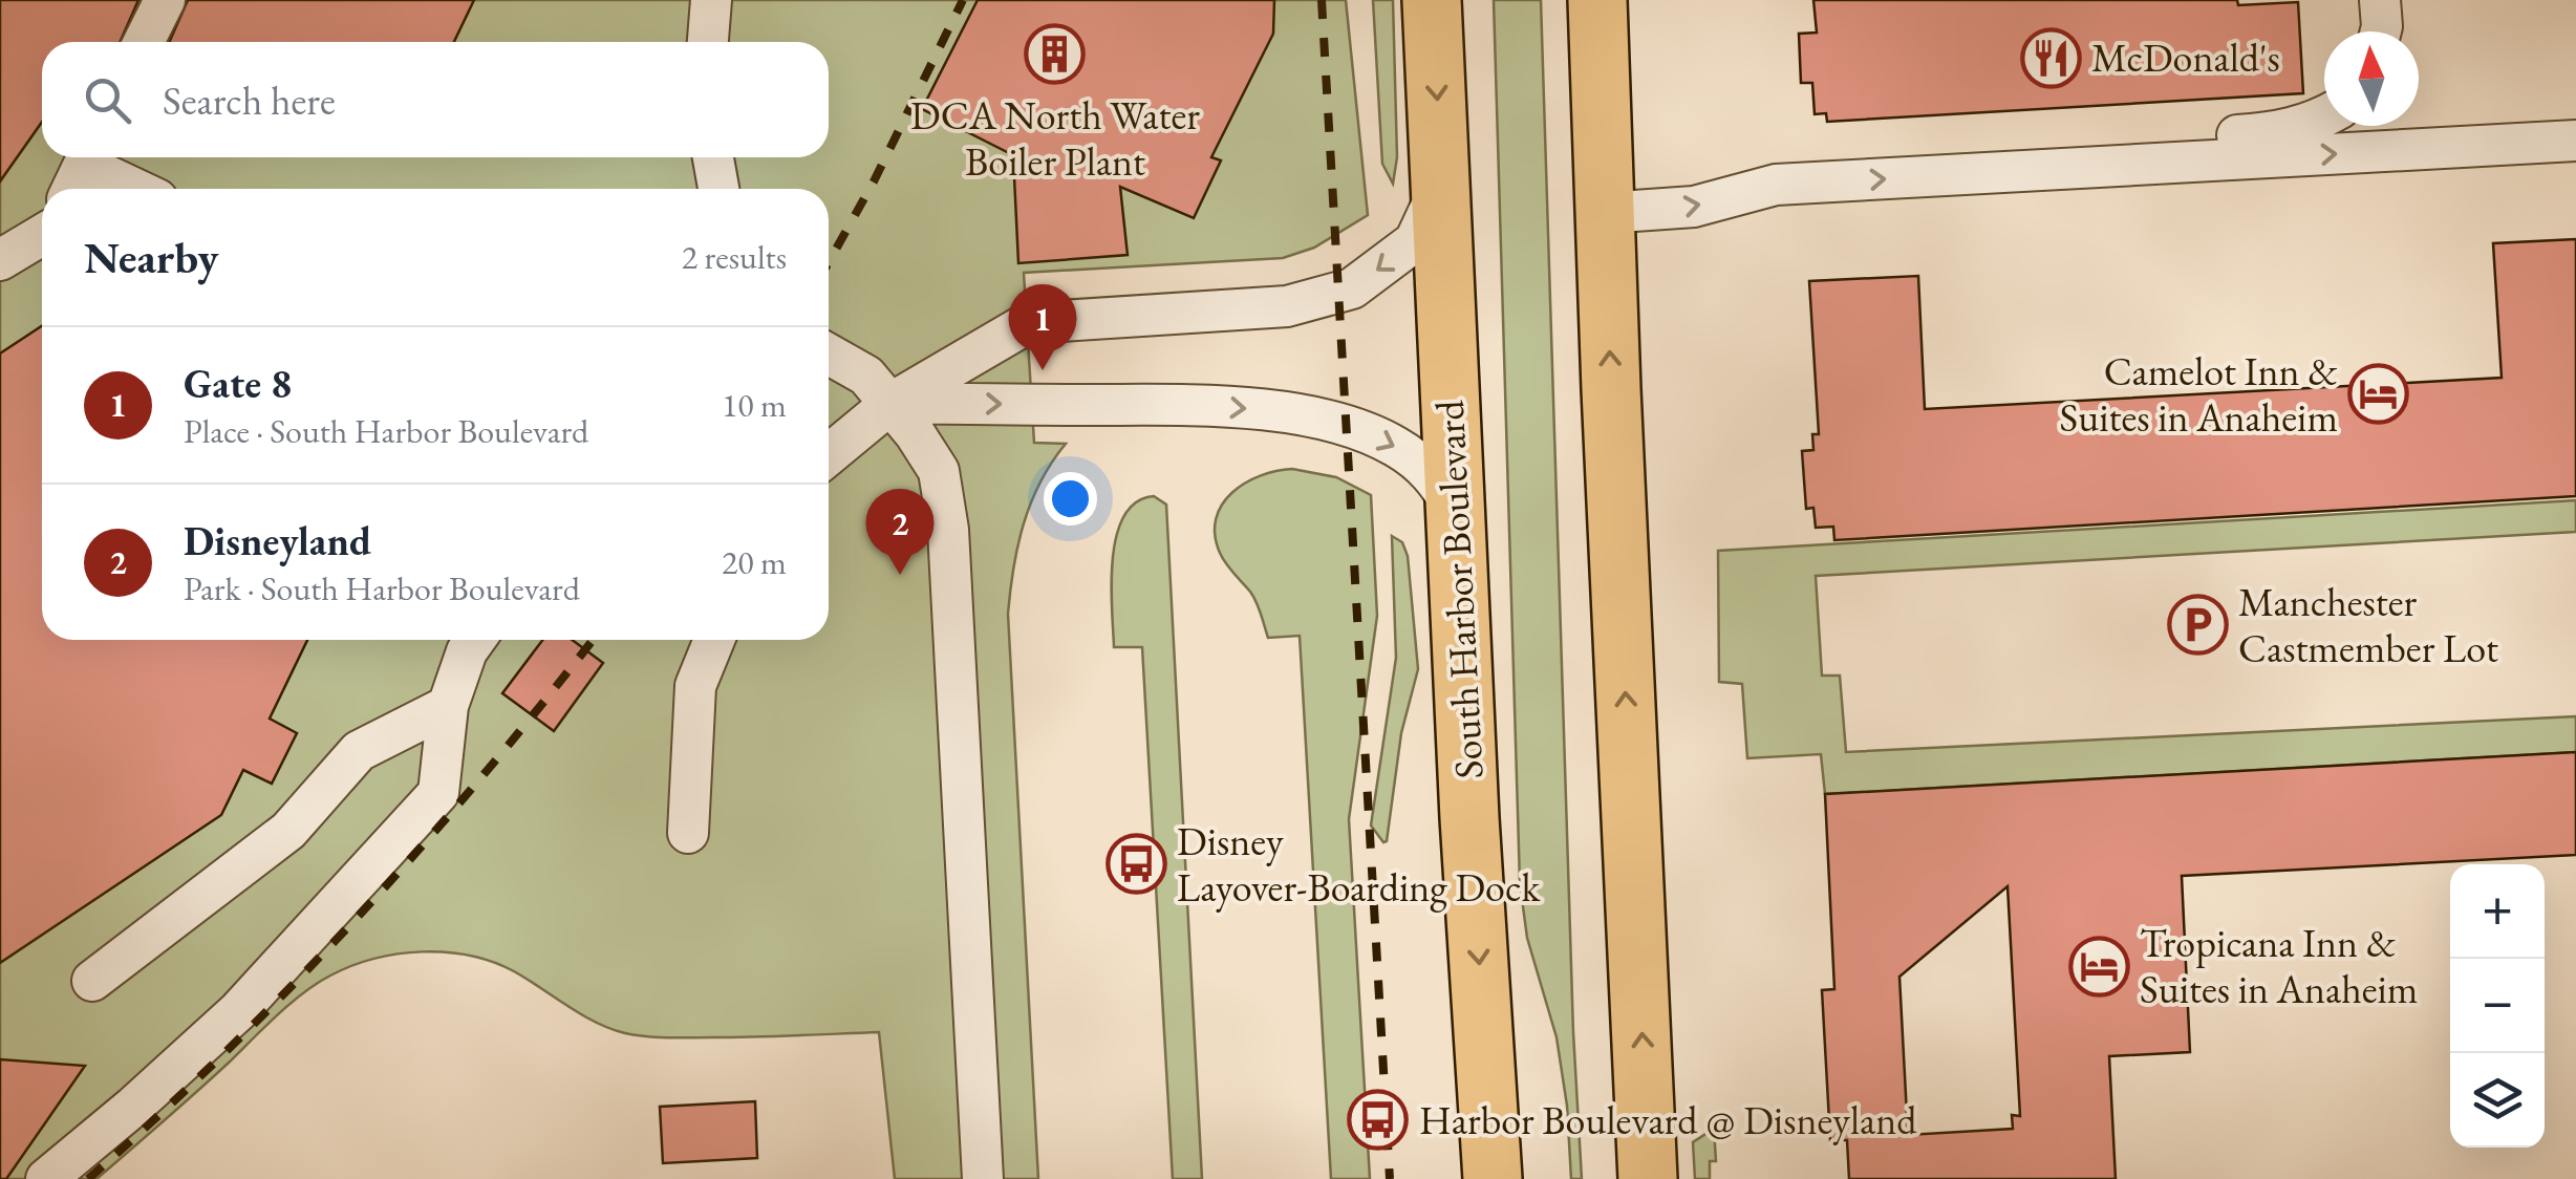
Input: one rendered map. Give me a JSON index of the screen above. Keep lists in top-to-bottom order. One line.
{"streets":{"main road":["South Harbor Boulevard"]},"places":{"building":["DCA North Water Boiler Plant"],"restaurant":["McDonald's"],"hotel":["Camelot Inn & Suites in Anaheim","Tropicana Inn & Suites in Anaheim"],"parking":["Manchester Castmember Lot"],"bus stop":["Disney Layover-Boarding Dock","Harbor Boulevard @ Disneyland"]},"north":"top","page":{"search":"Search here","heading":["Nearby","2 results"],"pins":["1","2"],"list":[{"mark":"1","name":"Gate 8","note":"Place · South Harbor Boulevard","value":"10 m"},{"mark":"2","name":"Disneyland","note":"Park · South Harbor Boulevard","value":"20 m"}],"map_buttons":["+","−"]}}
